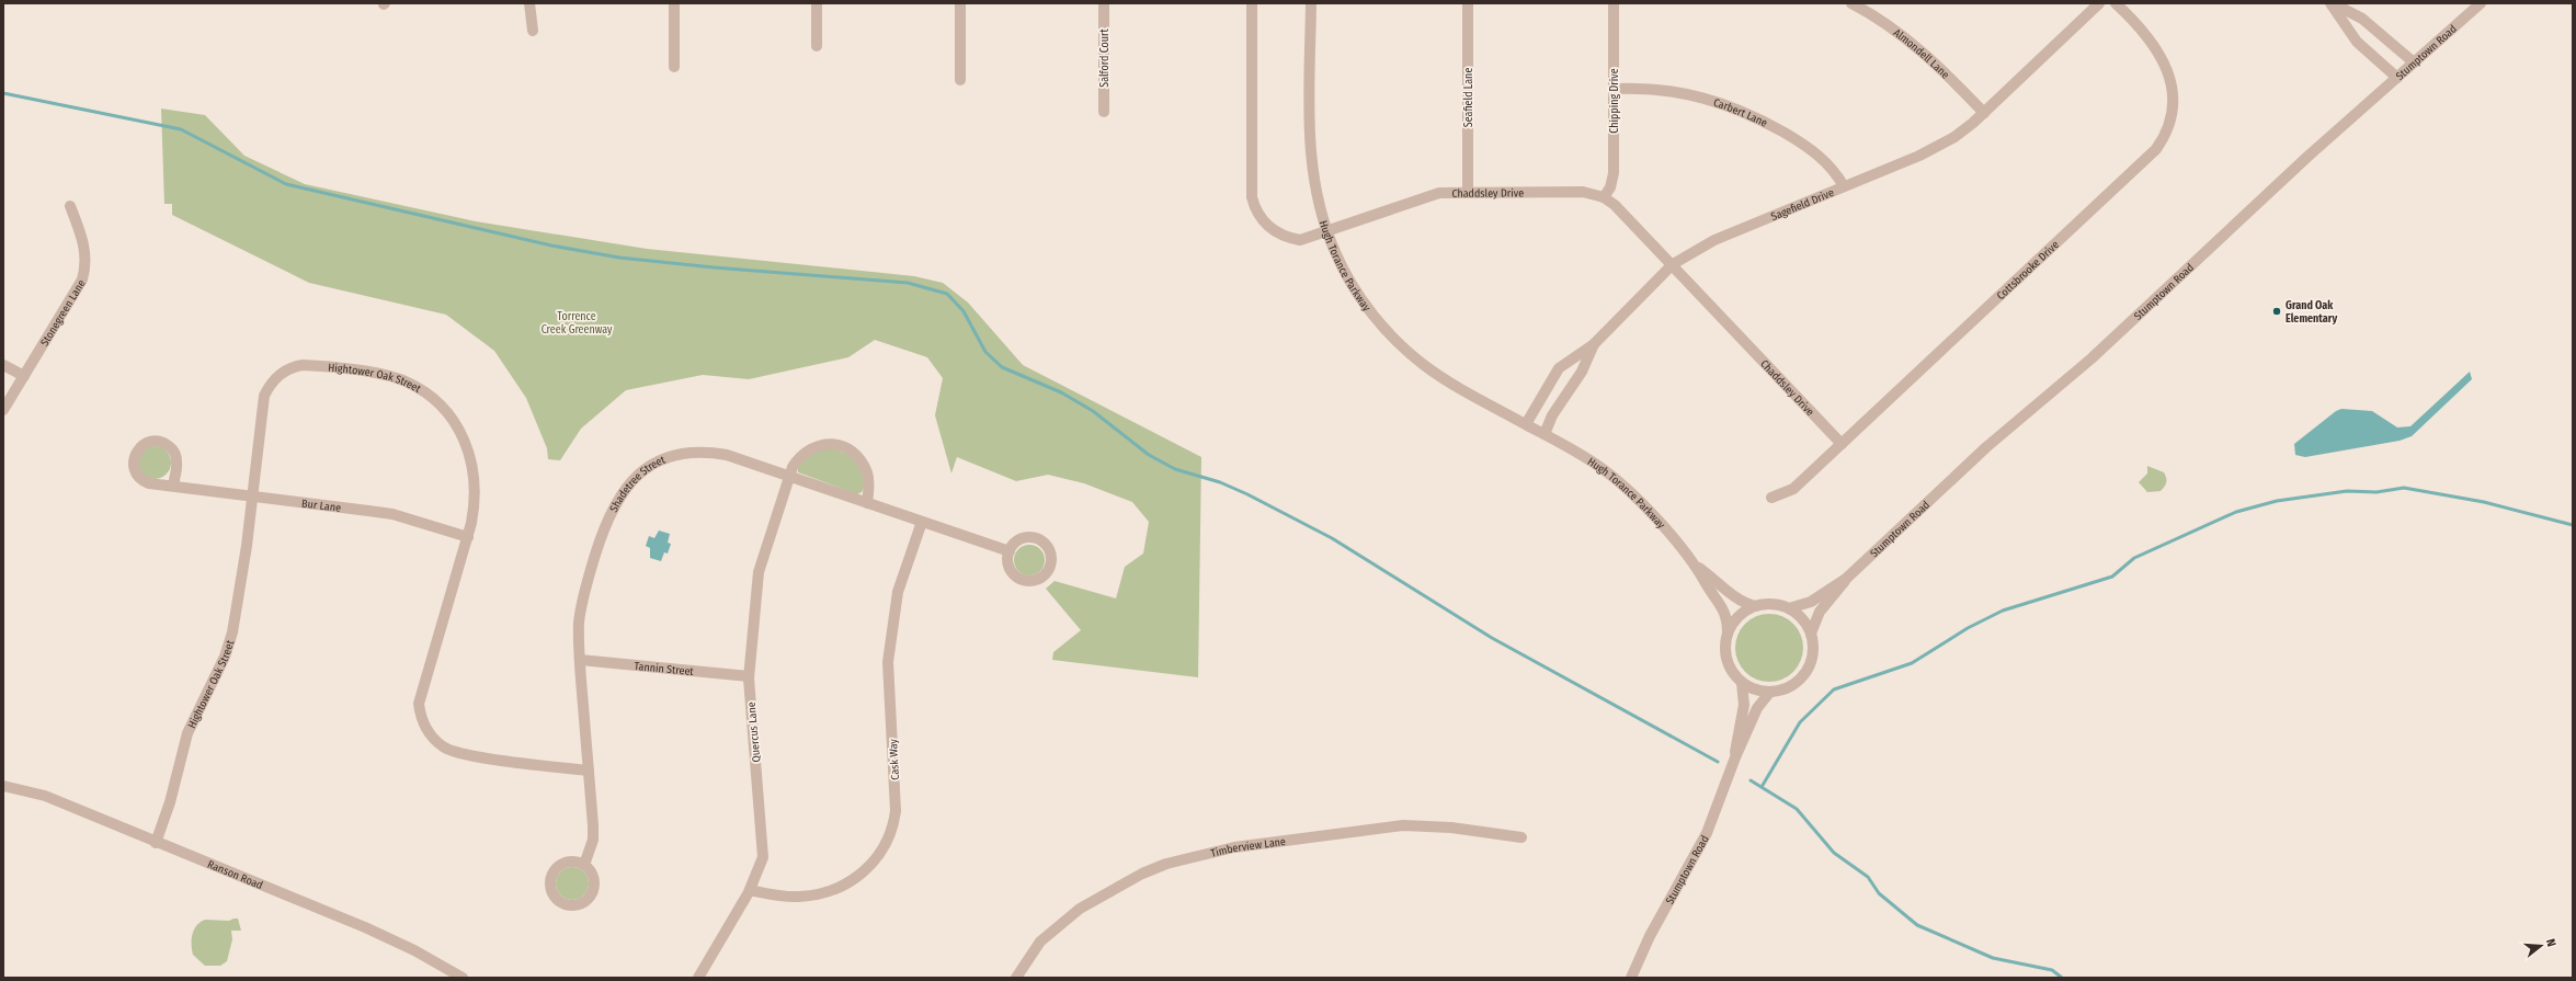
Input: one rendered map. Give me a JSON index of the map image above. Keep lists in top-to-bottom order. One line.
{"streets":{"street":["Stumptown Road","Almondell Lane","Salford Court","Seafield Lane","Chipping Drive","Carbert Lane","Chaddsley Drive","Sagefield Drive","Hugh Torance Parkway","Cottsbrooke Drive","Stonegreen Lane","Hightower Oak Street","Shadetree Street","Bur Lane","Tannin Street","Quercus Lane","Cask Way","Timberview Lane","Ranson Road"]},"crossings":[["Stumptown Road","Hugh Torance Parkway"],["Almondell Lane","Sagefield Drive"],["Seafield Lane","Chaddsley Drive"],["Chipping Drive","Carbert Lane"],["Chipping Drive","Chaddsley Drive"],["Carbert Lane","Sagefield Drive"],["Chaddsley Drive","Sagefield Drive"],["Chaddsley Drive","Hugh Torance Parkway"],["Chaddsley Drive","Cottsbrooke Drive"],["Sagefield Drive","Hugh Torance Parkway"],["Hightower Oak Street","Shadetree Street"],["Hightower Oak Street","Bur Lane"],["Hightower Oak Street","Ranson Road"],["Shadetree Street","Tannin Street"],["Shadetree Street","Quercus Lane"],["Shadetree Street","Cask Way"],["Tannin Street","Quercus Lane"],["Quercus Lane","Cask Way"]],"parks":["Torrence Creek Greenway"],"places":["Grand Oak Elementary"],"north":"right"}
